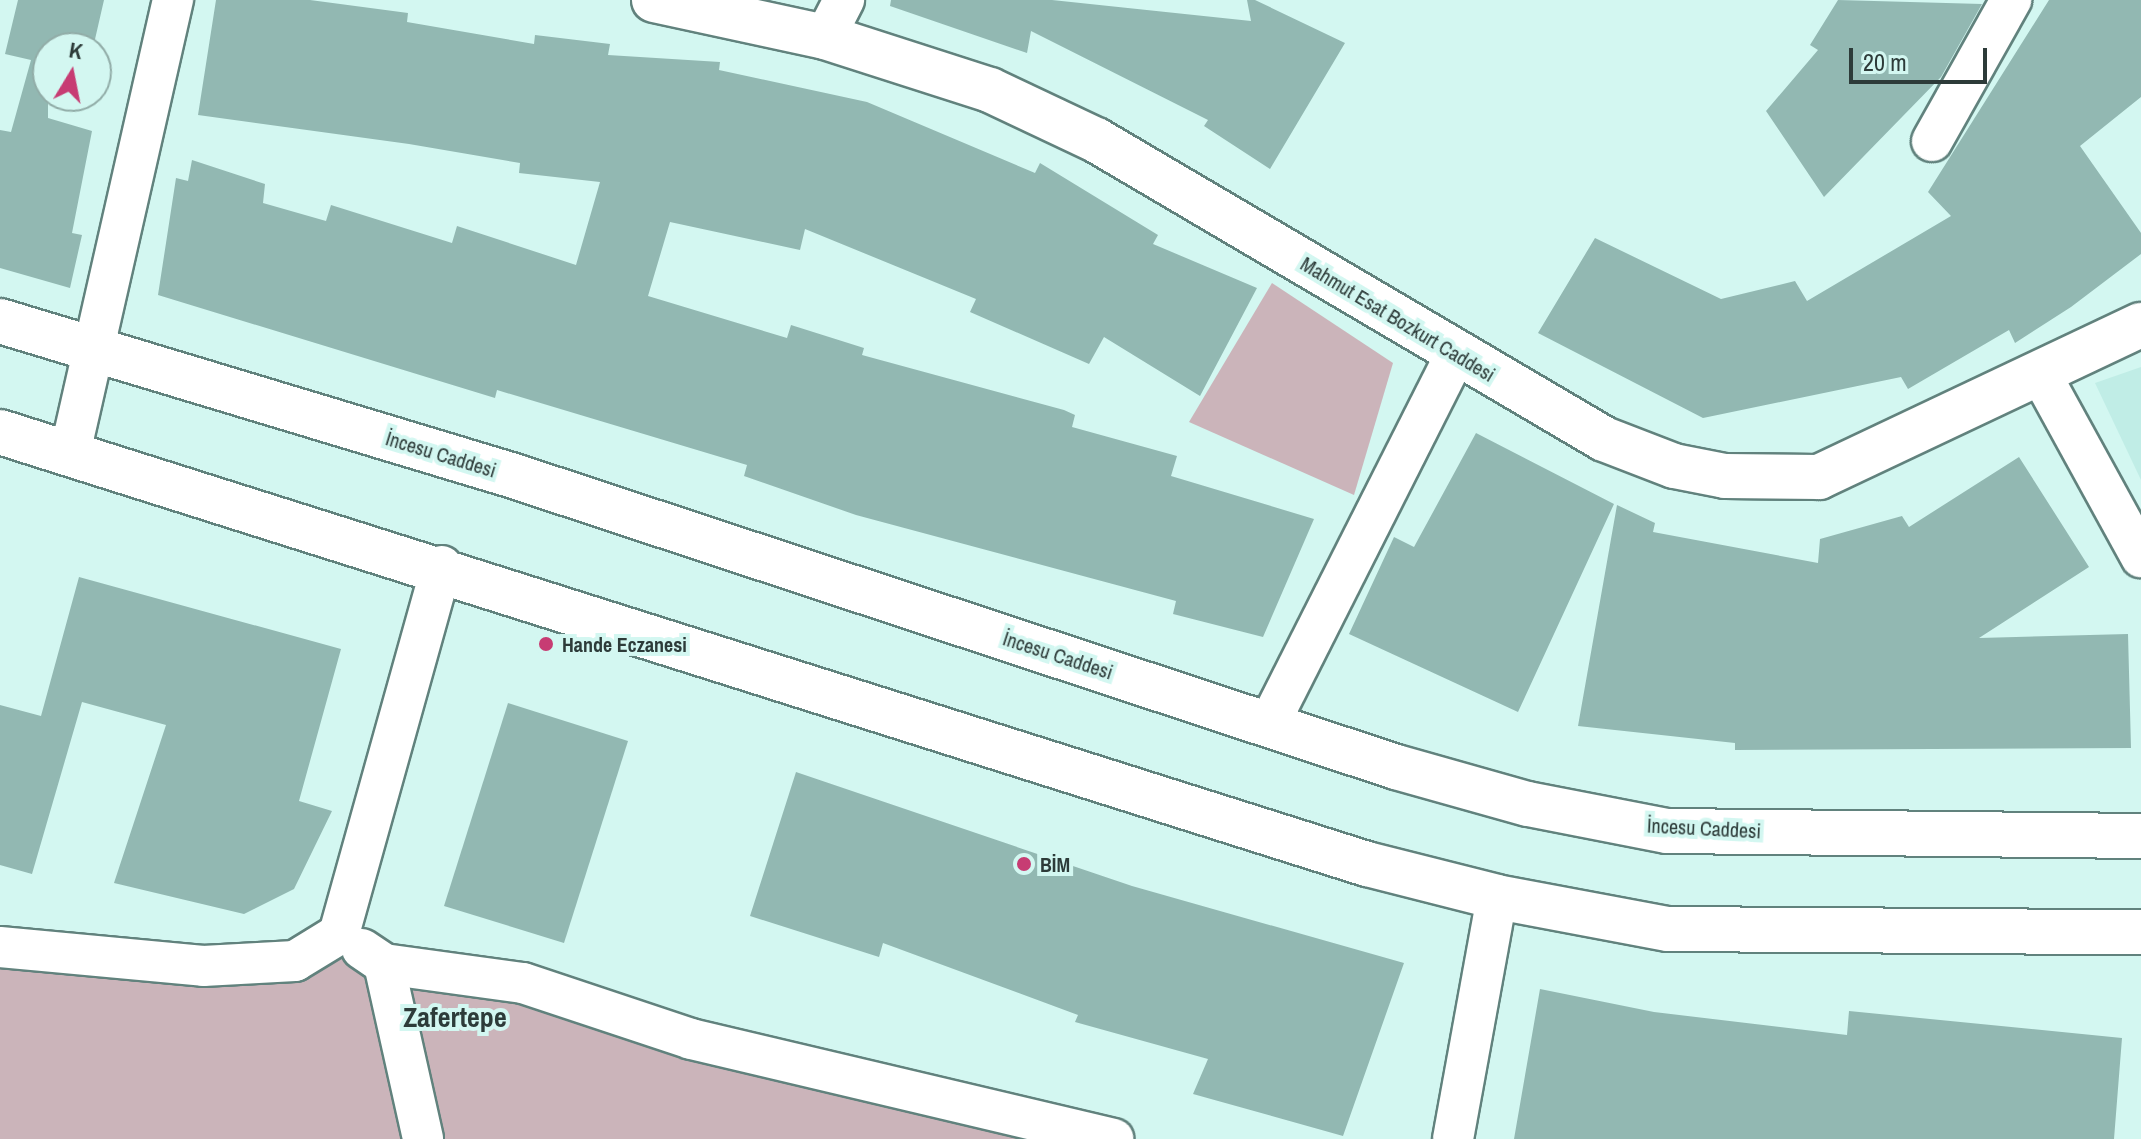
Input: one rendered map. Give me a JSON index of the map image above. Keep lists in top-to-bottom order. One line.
{"streets":{"main road":["Mahmut Esat Bozkurt Caddesi","İncesu Caddesi"]},"districts":["Zafertepe"],"places":["Hande Eczanesi","BİM"],"scale_bar":"20 m","north":"top"}
